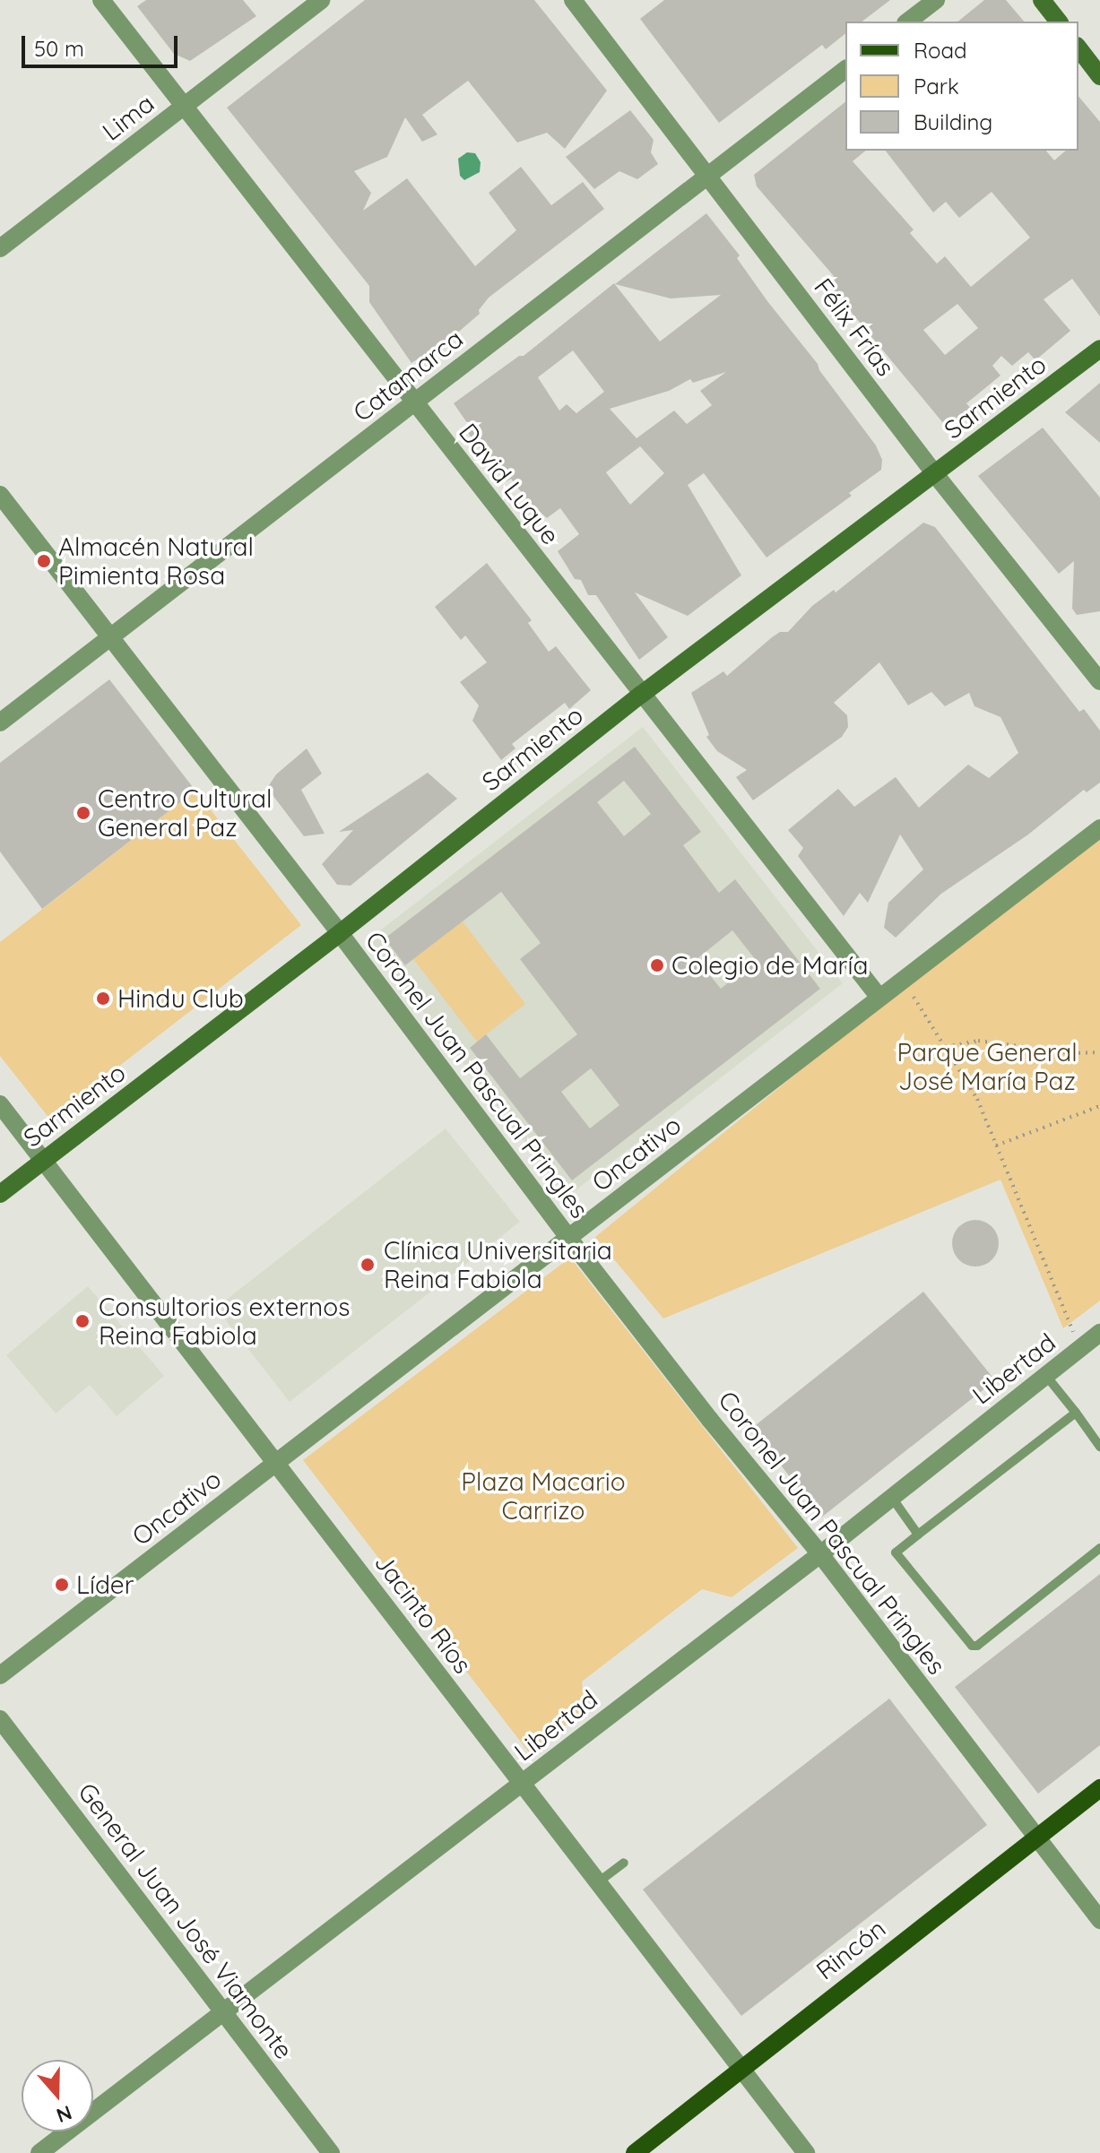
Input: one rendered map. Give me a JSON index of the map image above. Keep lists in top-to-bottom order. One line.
{"streets":{"main road":["Sarmiento","Rincón"],"street":["Lima","Félix Frías","Catamarca","David Luque","Coronel Juan Pascual Pringles","Oncativo","Libertad","Jacinto Ríos","General Juan José Viamonte"]},"crossings":[["Lima","David Luque"],["Félix Frías","Catamarca"],["Félix Frías","Sarmiento"],["Catamarca","David Luque"],["Catamarca","Coronel Juan Pascual Pringles"],["Sarmiento","David Luque"],["Sarmiento","Coronel Juan Pascual Pringles"],["Sarmiento","Jacinto Ríos"],["David Luque","Oncativo"],["Coronel Juan Pascual Pringles","Oncativo"],["Coronel Juan Pascual Pringles","Libertad"],["Coronel Juan Pascual Pringles","Rincón"],["Oncativo","Jacinto Ríos"],["Libertad","Jacinto Ríos"],["Libertad","General Juan José Viamonte"],["Jacinto Ríos","Rincón"]],"parks":["Parque General José María Paz","Plaza Macario Carrizo"],"places":["Almacén Natural Pimienta Rosa","Centro Cultural General Paz","Colegio de María","Hindu Club","Clínica Universitaria Reina Fabiola","Consultorios externos Reina Fabiola","Líder"],"legend":["Road","Park","Building"],"scale_bar":"50 m","north":"bottom"}
